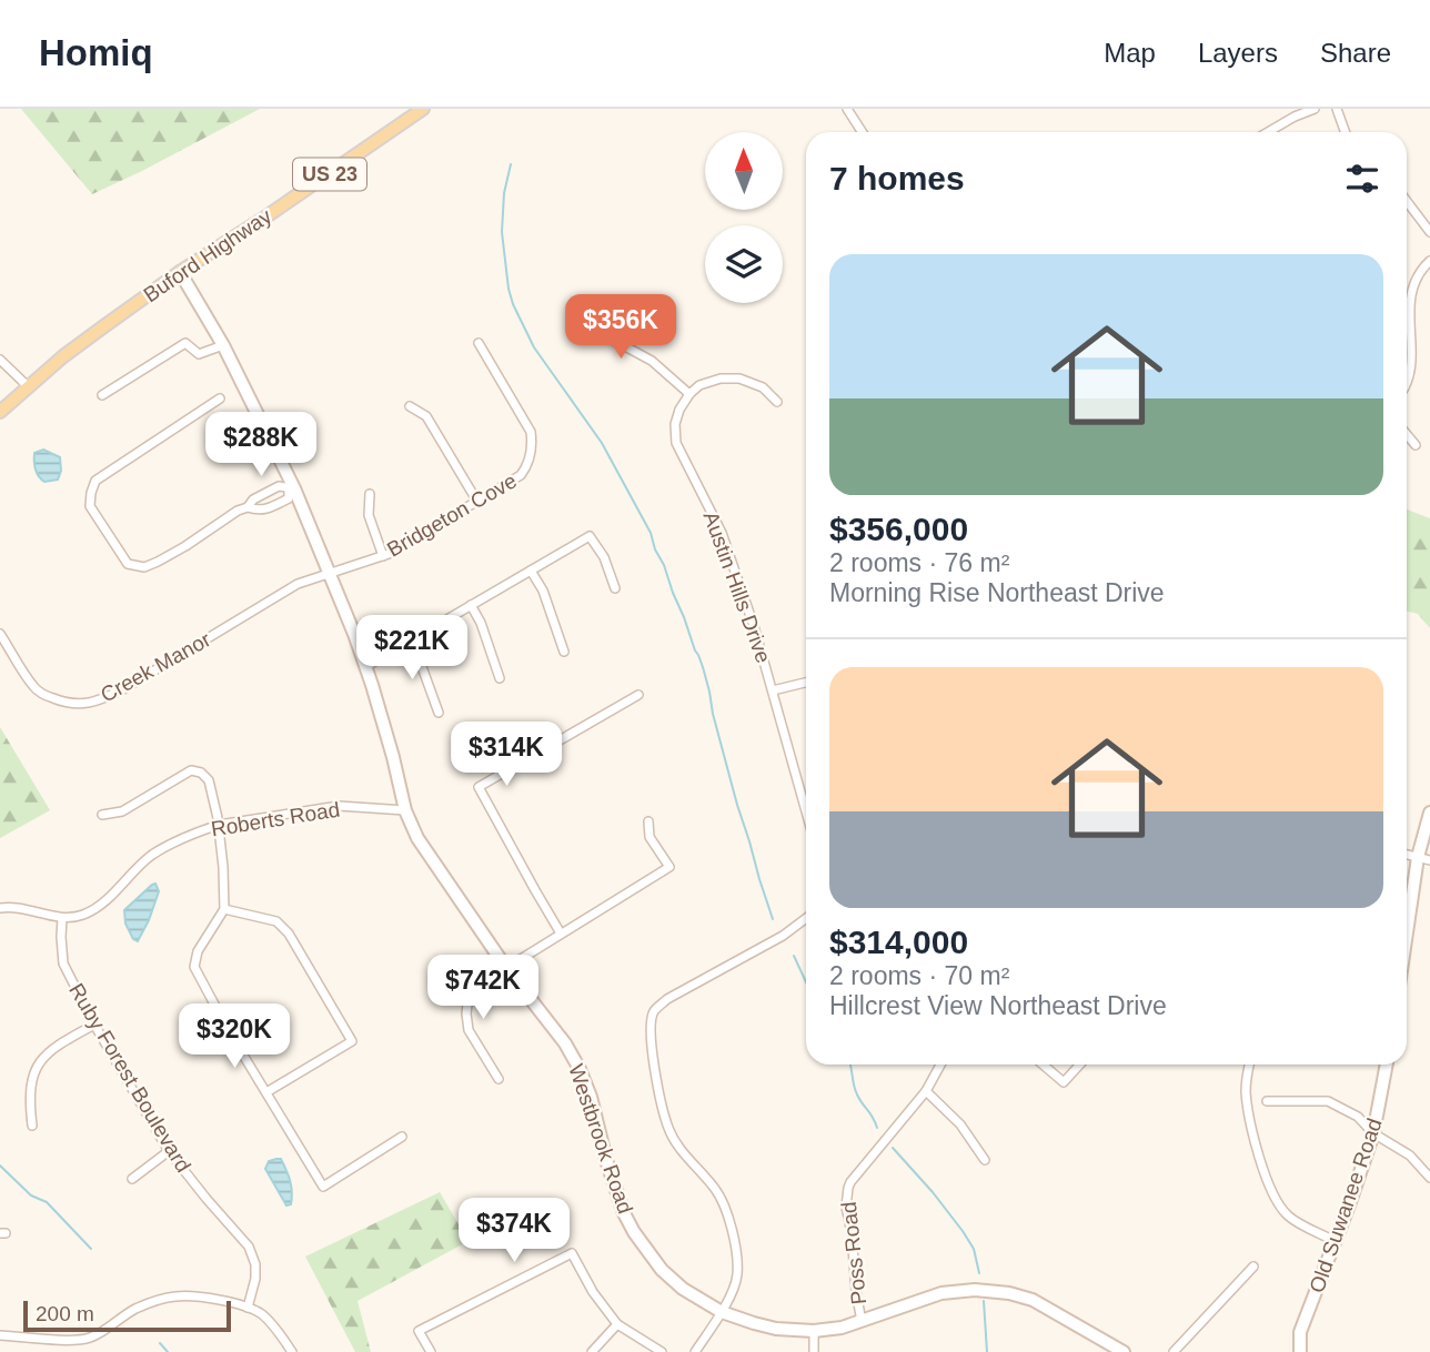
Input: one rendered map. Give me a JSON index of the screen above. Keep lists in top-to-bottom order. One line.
{"streets":{"main road":["US 23","Buford Highway"],"street":["Bridgeton Cove","Austin Hills Drive","Creek Manor","Roberts Road","Ruby Forest Boulevard","Westbrook Road","Old Suwanee Road","Poss Road"]},"crossings":[["Buford Highway","Westbrook Road"],["Bridgeton Cove","Creek Manor"],["Bridgeton Cove","Westbrook Road"],["Creek Manor","Westbrook Road"],["Roberts Road","Ruby Forest Boulevard"],["Roberts Road","Westbrook Road"],["Westbrook Road","Poss Road"]],"scale_bar":"200 m","north":"top","page":{"header":"Homiq","nav":["Map","Layers","Share"],"heading":"7 homes","list":[{"name":"$356,000","note":"2 rooms · 76 m² · Morning Rise Northeast Drive"},{"name":"$314,000","note":"2 rooms · 70 m² · Hillcrest View Northeast Drive"}],"price":["$356K","$288K","$221K","$314K","$742K","$320K","$374K"],"scale":"200 m"}}
